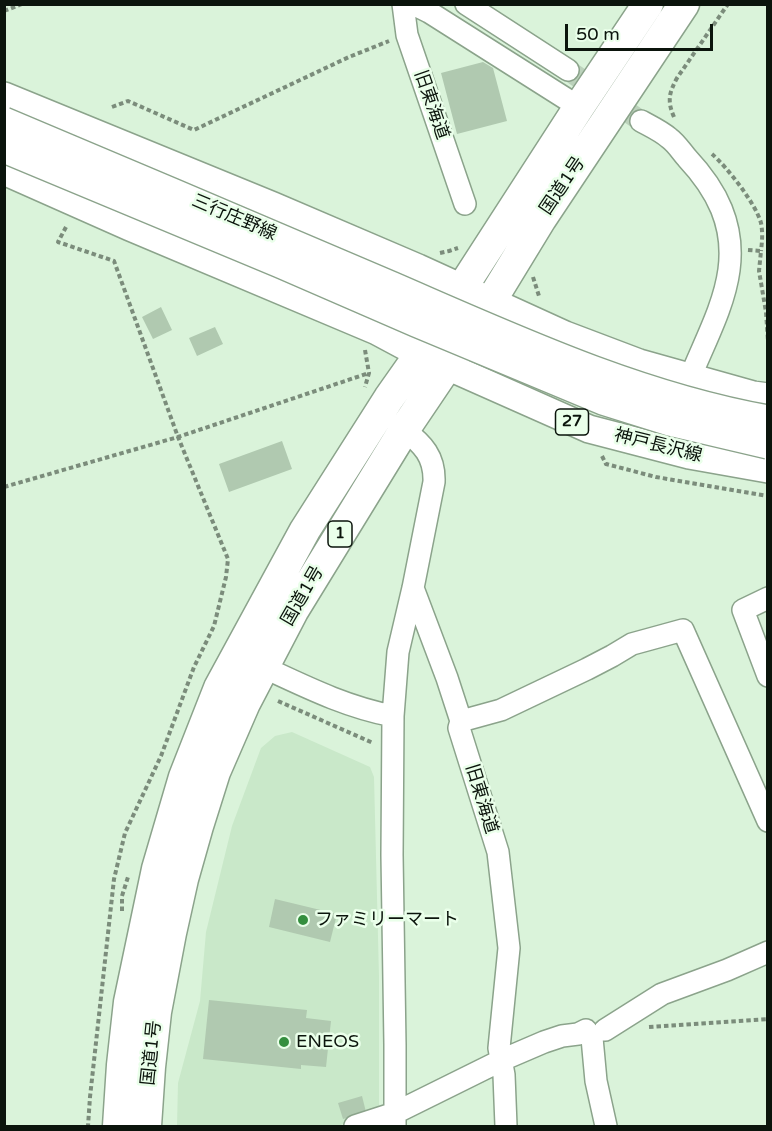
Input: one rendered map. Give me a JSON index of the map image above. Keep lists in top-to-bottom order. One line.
{"streets":{"highway":["国道1号","1"],"main road":["三行庄野線","27","神戸長沢線"],"street":["旧東海道"]},"crossings":[["国道1号","三行庄野線"],["国道1号","神戸長沢線"],["三行庄野線","神戸長沢線"]],"places":["ファミリーマート","ENEOS"],"scale_bar":"50 m"}
